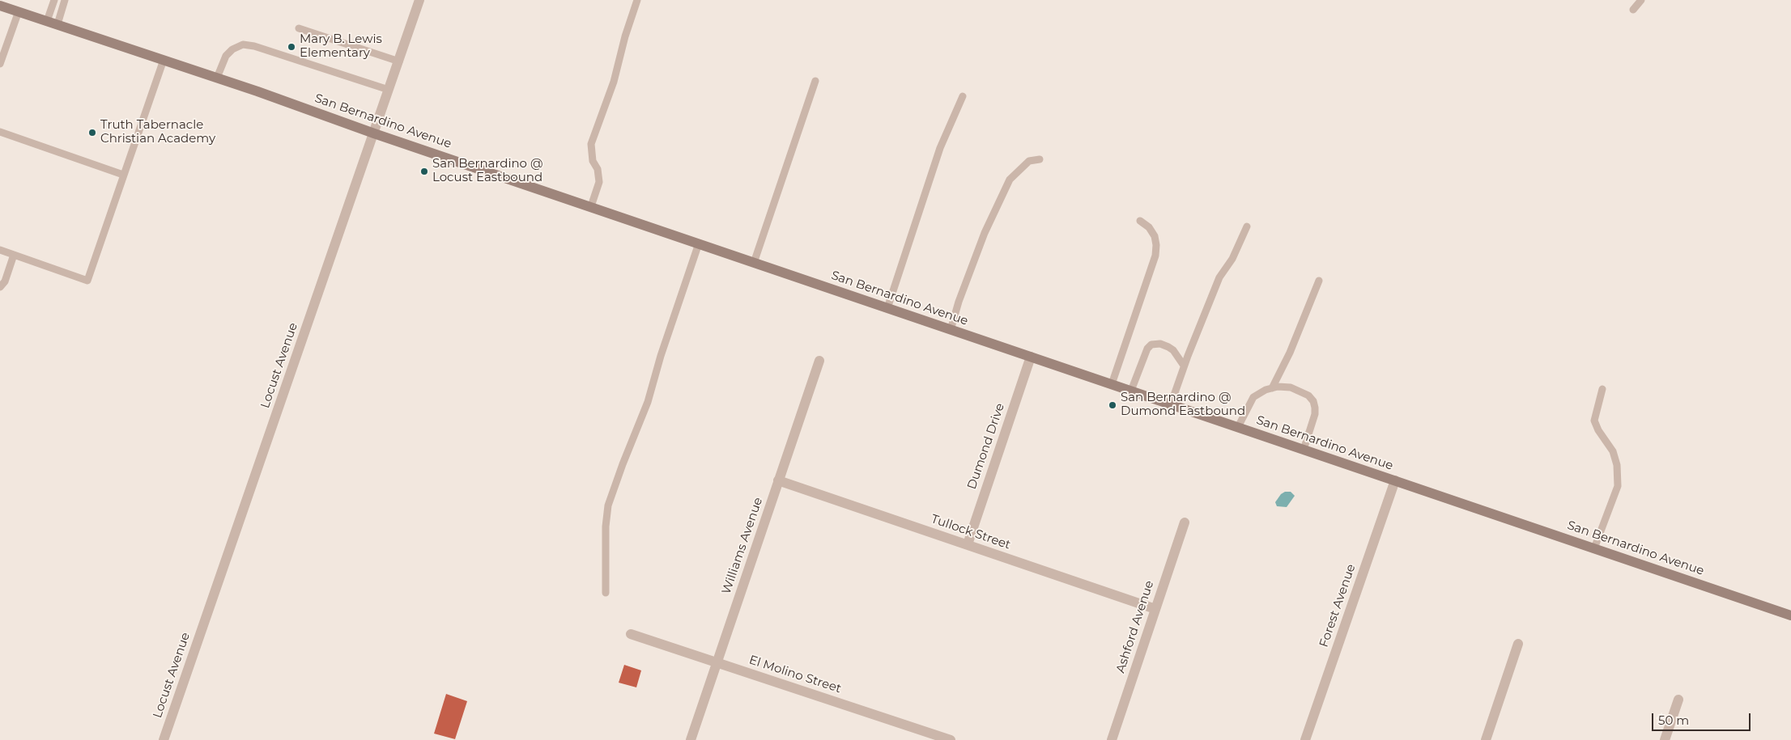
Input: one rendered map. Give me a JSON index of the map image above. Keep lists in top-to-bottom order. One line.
{"streets":{"main road":["San Bernardino Avenue"],"street":["Locust Avenue","Dumond Drive","Tullock Street","Williams Avenue","Forest Avenue","Ashford Avenue","El Molino Street"]},"crossings":[["San Bernardino Avenue","Locust Avenue"],["San Bernardino Avenue","Dumond Drive"],["San Bernardino Avenue","Forest Avenue"],["Dumond Drive","Tullock Street"],["Tullock Street","Williams Avenue"],["Tullock Street","Ashford Avenue"],["Williams Avenue","El Molino Street"]],"places":["Mary B. Lewis Elementary","Truth Tabernacle Christian Academy","San Bernardino @ Locust Eastbound","San Bernardino @ Dumond Eastbound"],"scale_bar":"50 m"}
